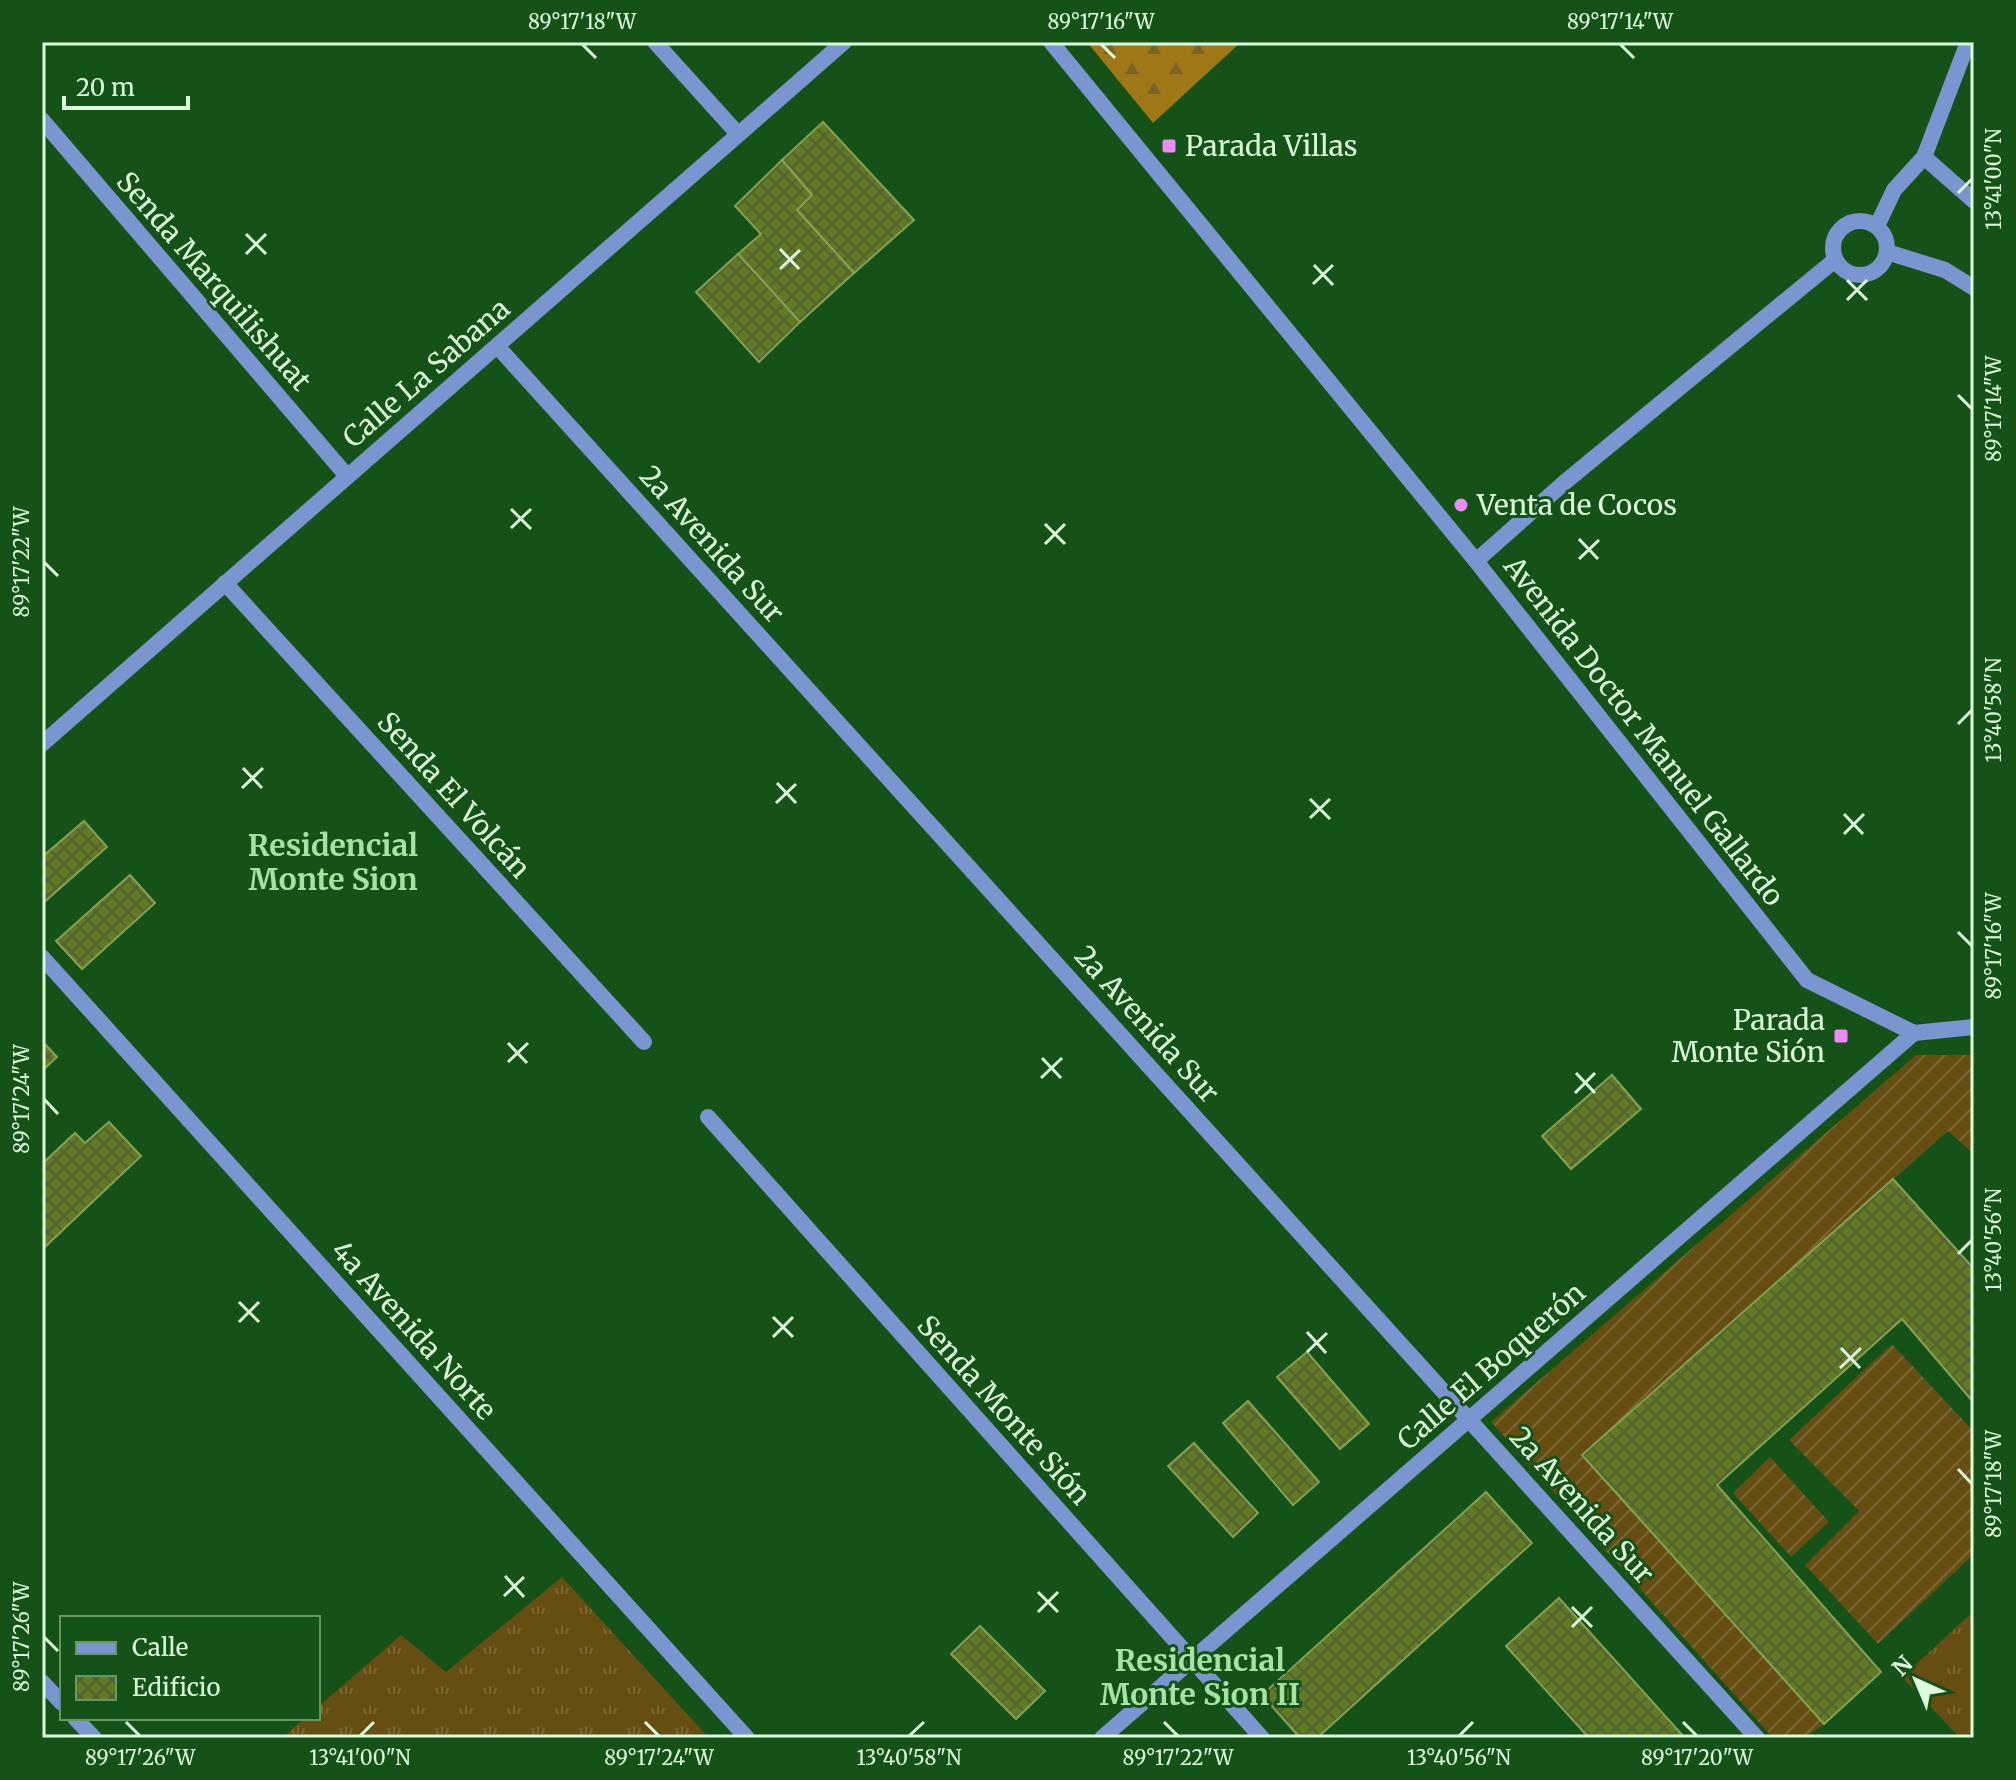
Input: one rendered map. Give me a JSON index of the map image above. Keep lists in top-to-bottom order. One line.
{"streets":{"street":["Senda Marquilishuat","Calle La Sabana","2a Avenida Sur","Avenida Doctor Manuel Gallardo","Senda El Volcán","4a Avenida Norte","Calle El Boquerón","Senda Monte Sión"]},"crossings":[["Senda Marquilishuat","Calle La Sabana"],["Calle La Sabana","2a Avenida Sur"],["Calle La Sabana","Senda El Volcán"],["2a Avenida Sur","Calle El Boquerón"],["Avenida Doctor Manuel Gallardo","Calle El Boquerón"],["Calle El Boquerón","Senda Monte Sión"]],"districts":["Residencial Monte Sion","Residencial Monte Sion II"],"places":{"transit":["Parada Villas","Parada Monte Sión"],"other":["Venta de Cocos"]},"legend":["Calle","Edificio"],"scale_bar":"20 m","north":"top left","coordinates":["89°17'18\"W","89°17'16\"W","89°17'14\"W","13°41'00\"N","89°17'22\"W","13°40'58\"N","89°17'24\"W","13°40'56\"N","89°17'26\"W","89°17'20\"W"]}
